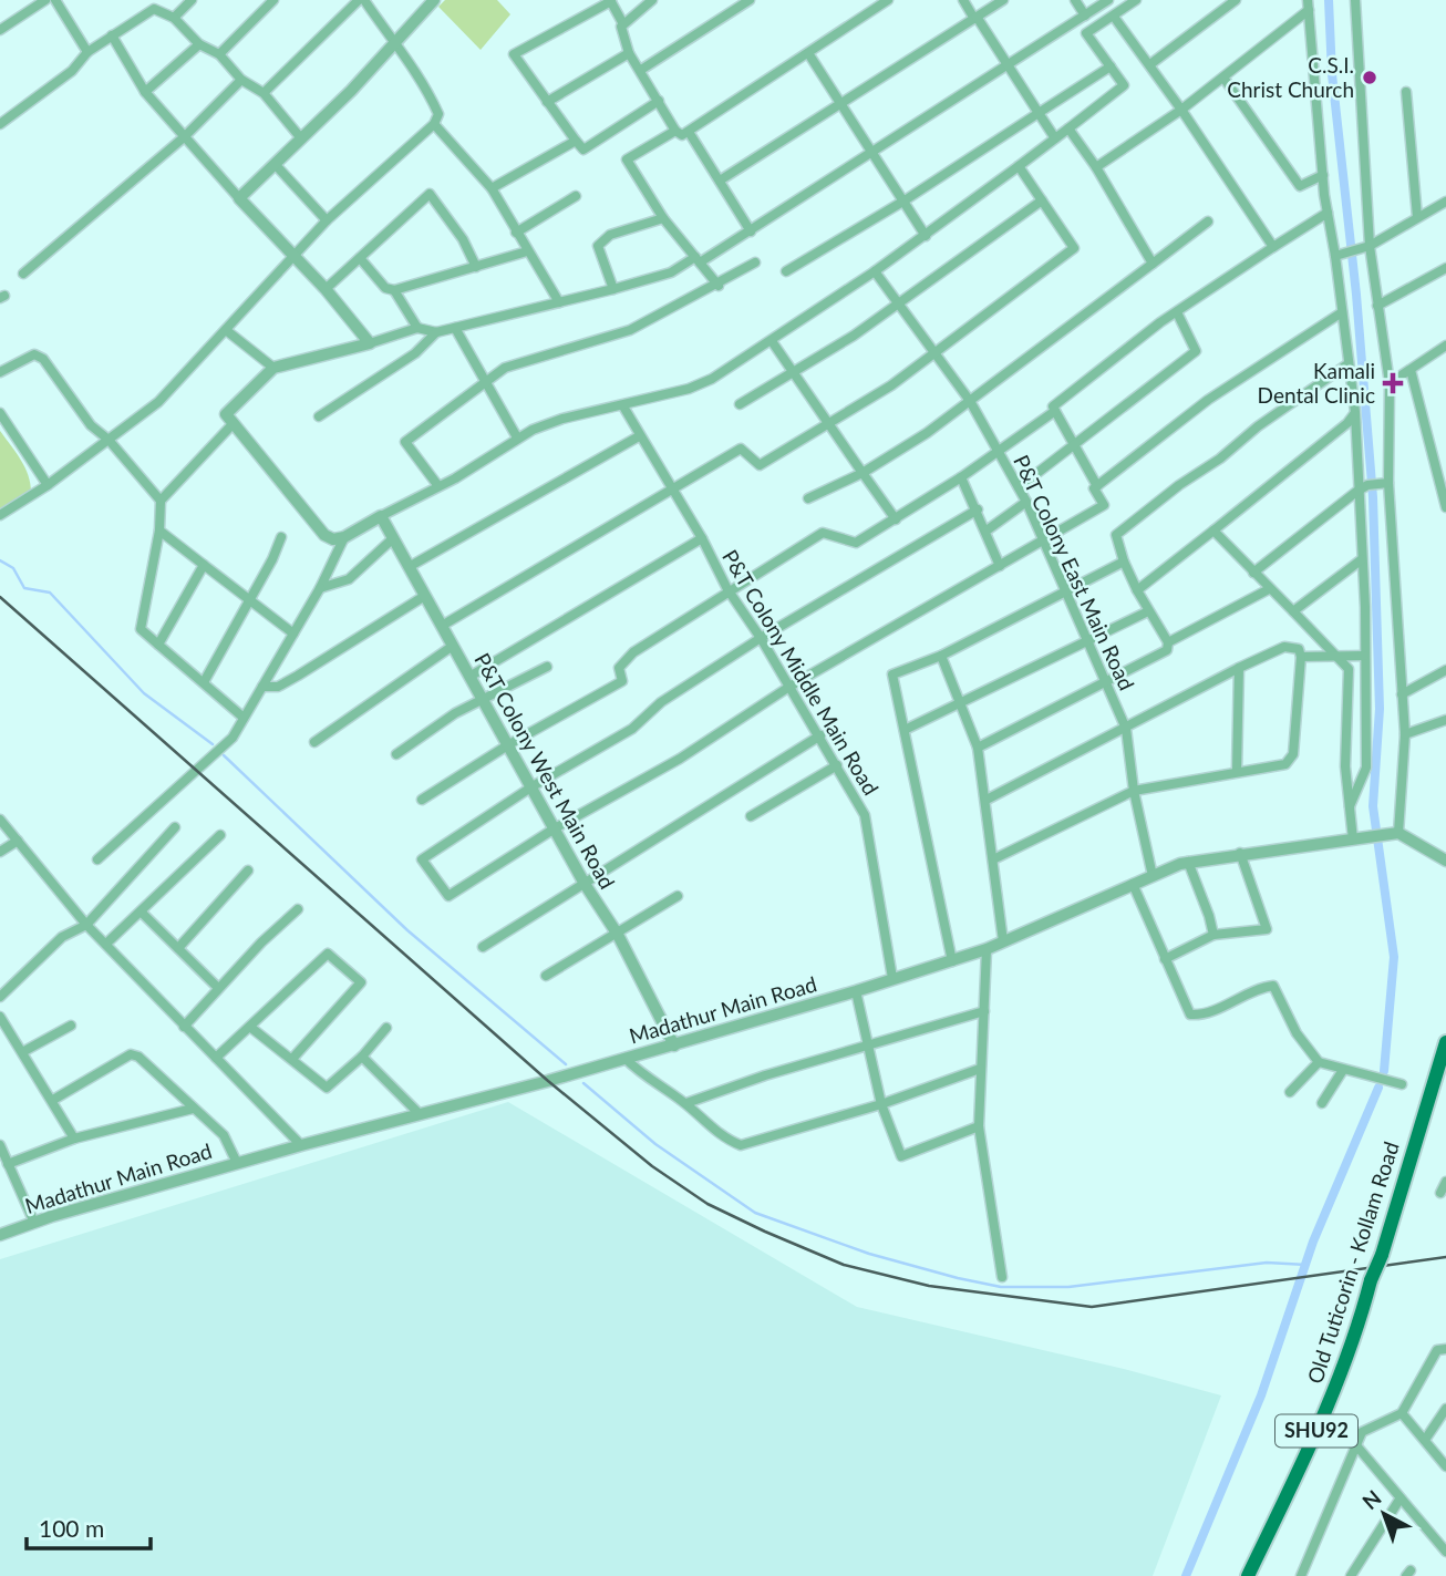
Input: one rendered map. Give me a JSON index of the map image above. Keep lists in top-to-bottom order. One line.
{"streets":{"main road":["Old Tuticorin - Kollam Road","SHU92"],"street":["P&T Colony East Main Road","P&T Colony Middle Main Road","P&T Colony West Main Road","Madathur Main Road"]},"crossings":[["P&T Colony East Main Road","Madathur Main Road"],["P&T Colony Middle Main Road","Madathur Main Road"],["P&T Colony West Main Road","Madathur Main Road"]],"places":{"other":["C.S.I. Christ Church"],"health":["Kamali Dental Clinic"]},"scale_bar":"100 m","north":"top left"}
